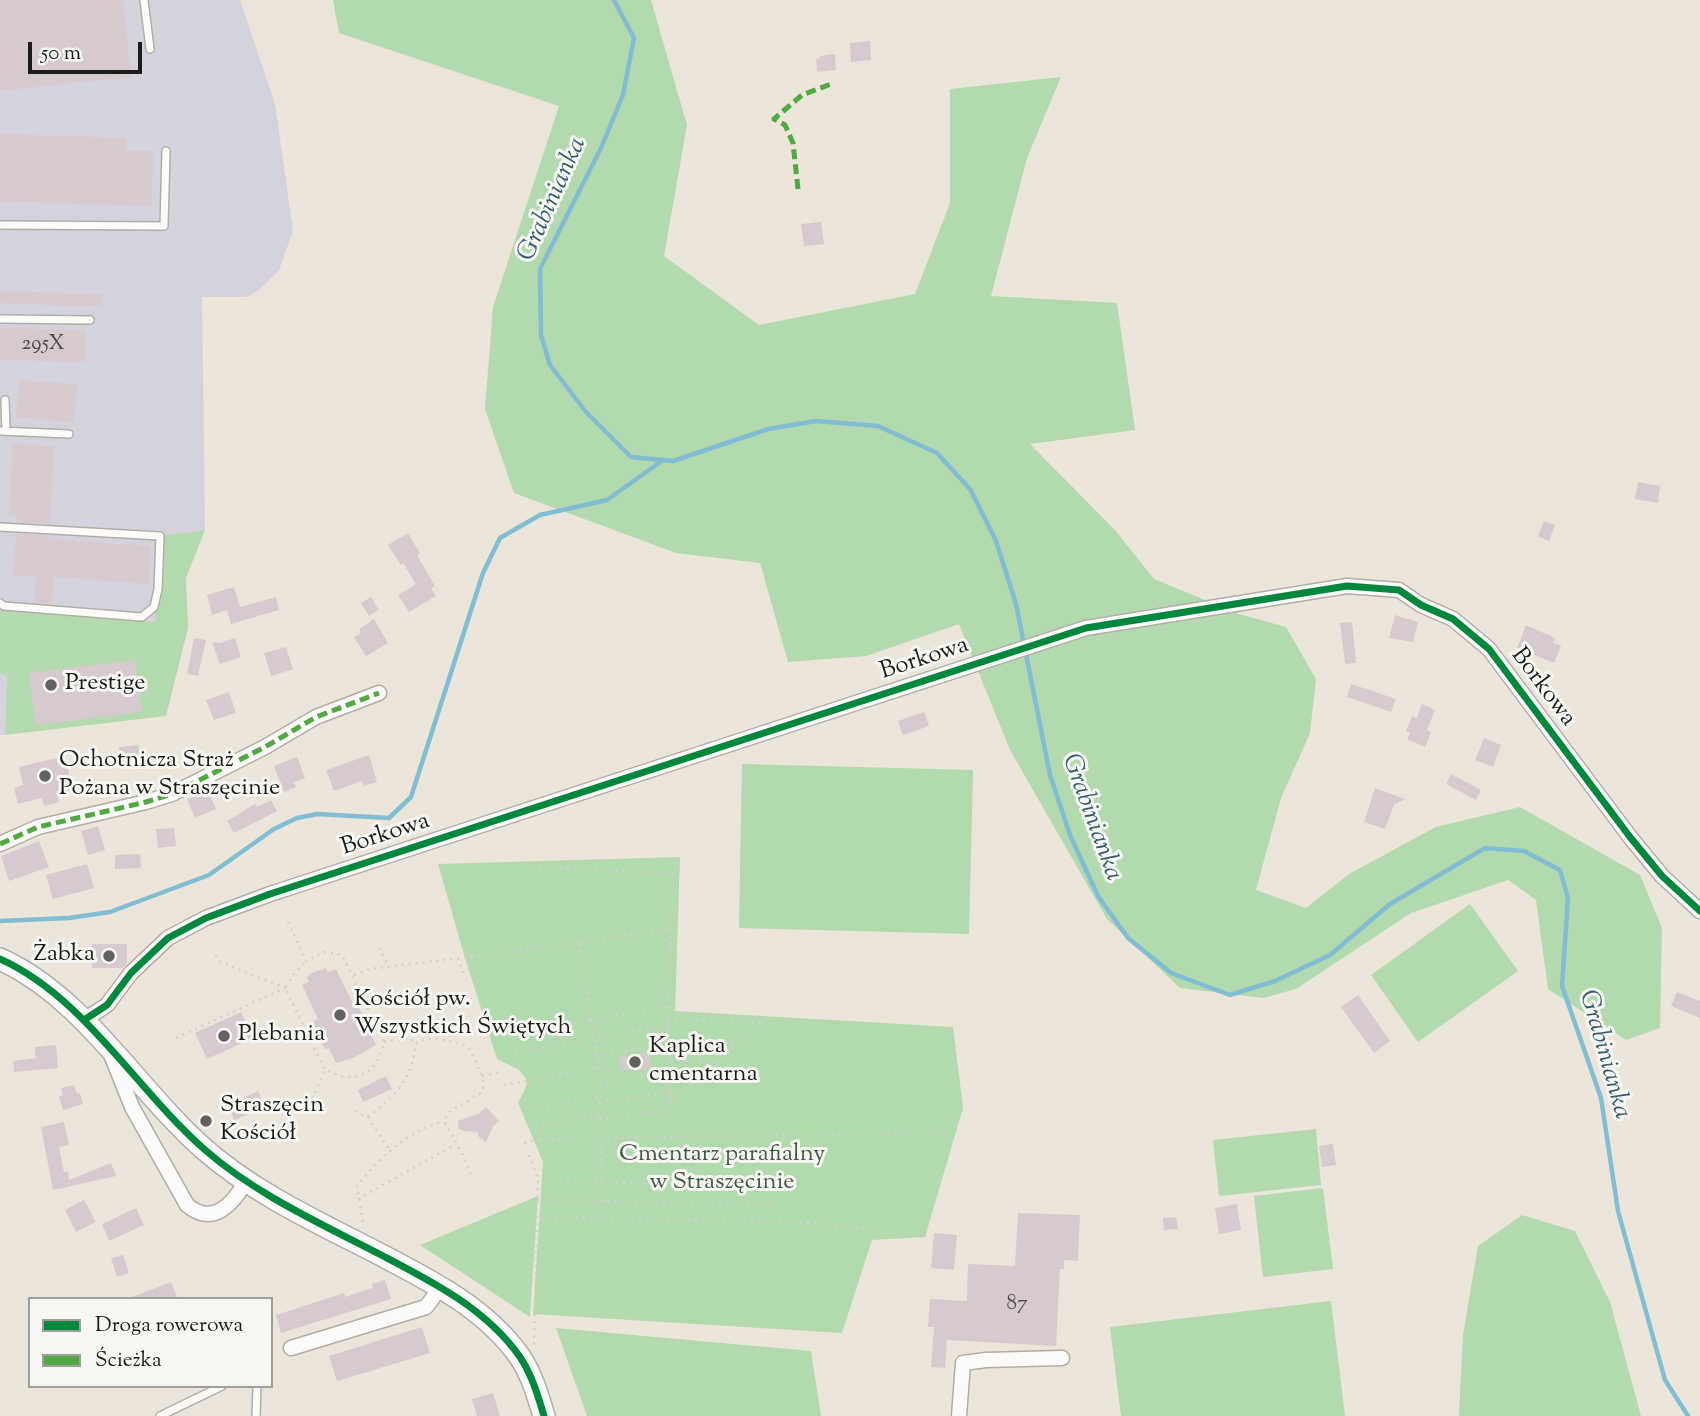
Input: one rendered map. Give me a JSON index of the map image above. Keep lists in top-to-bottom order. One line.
{"streets":{"street":["Borkowa"]},"water":["Grabinianka"],"parks":["Cmentarz parafialny w Straszęcinie"],"places":["Prestige","Ochotnicza Straż Pożana w Straszęcinie","Żabka","Kościół pw. Wszystkich Świętych","Plebania","Kaplica cmentarna","Straszęcin Kościół"],"house_numbers":["295X","87"],"legend":["Droga rowerowa","Ścieżka"],"scale_bar":"50 m"}
